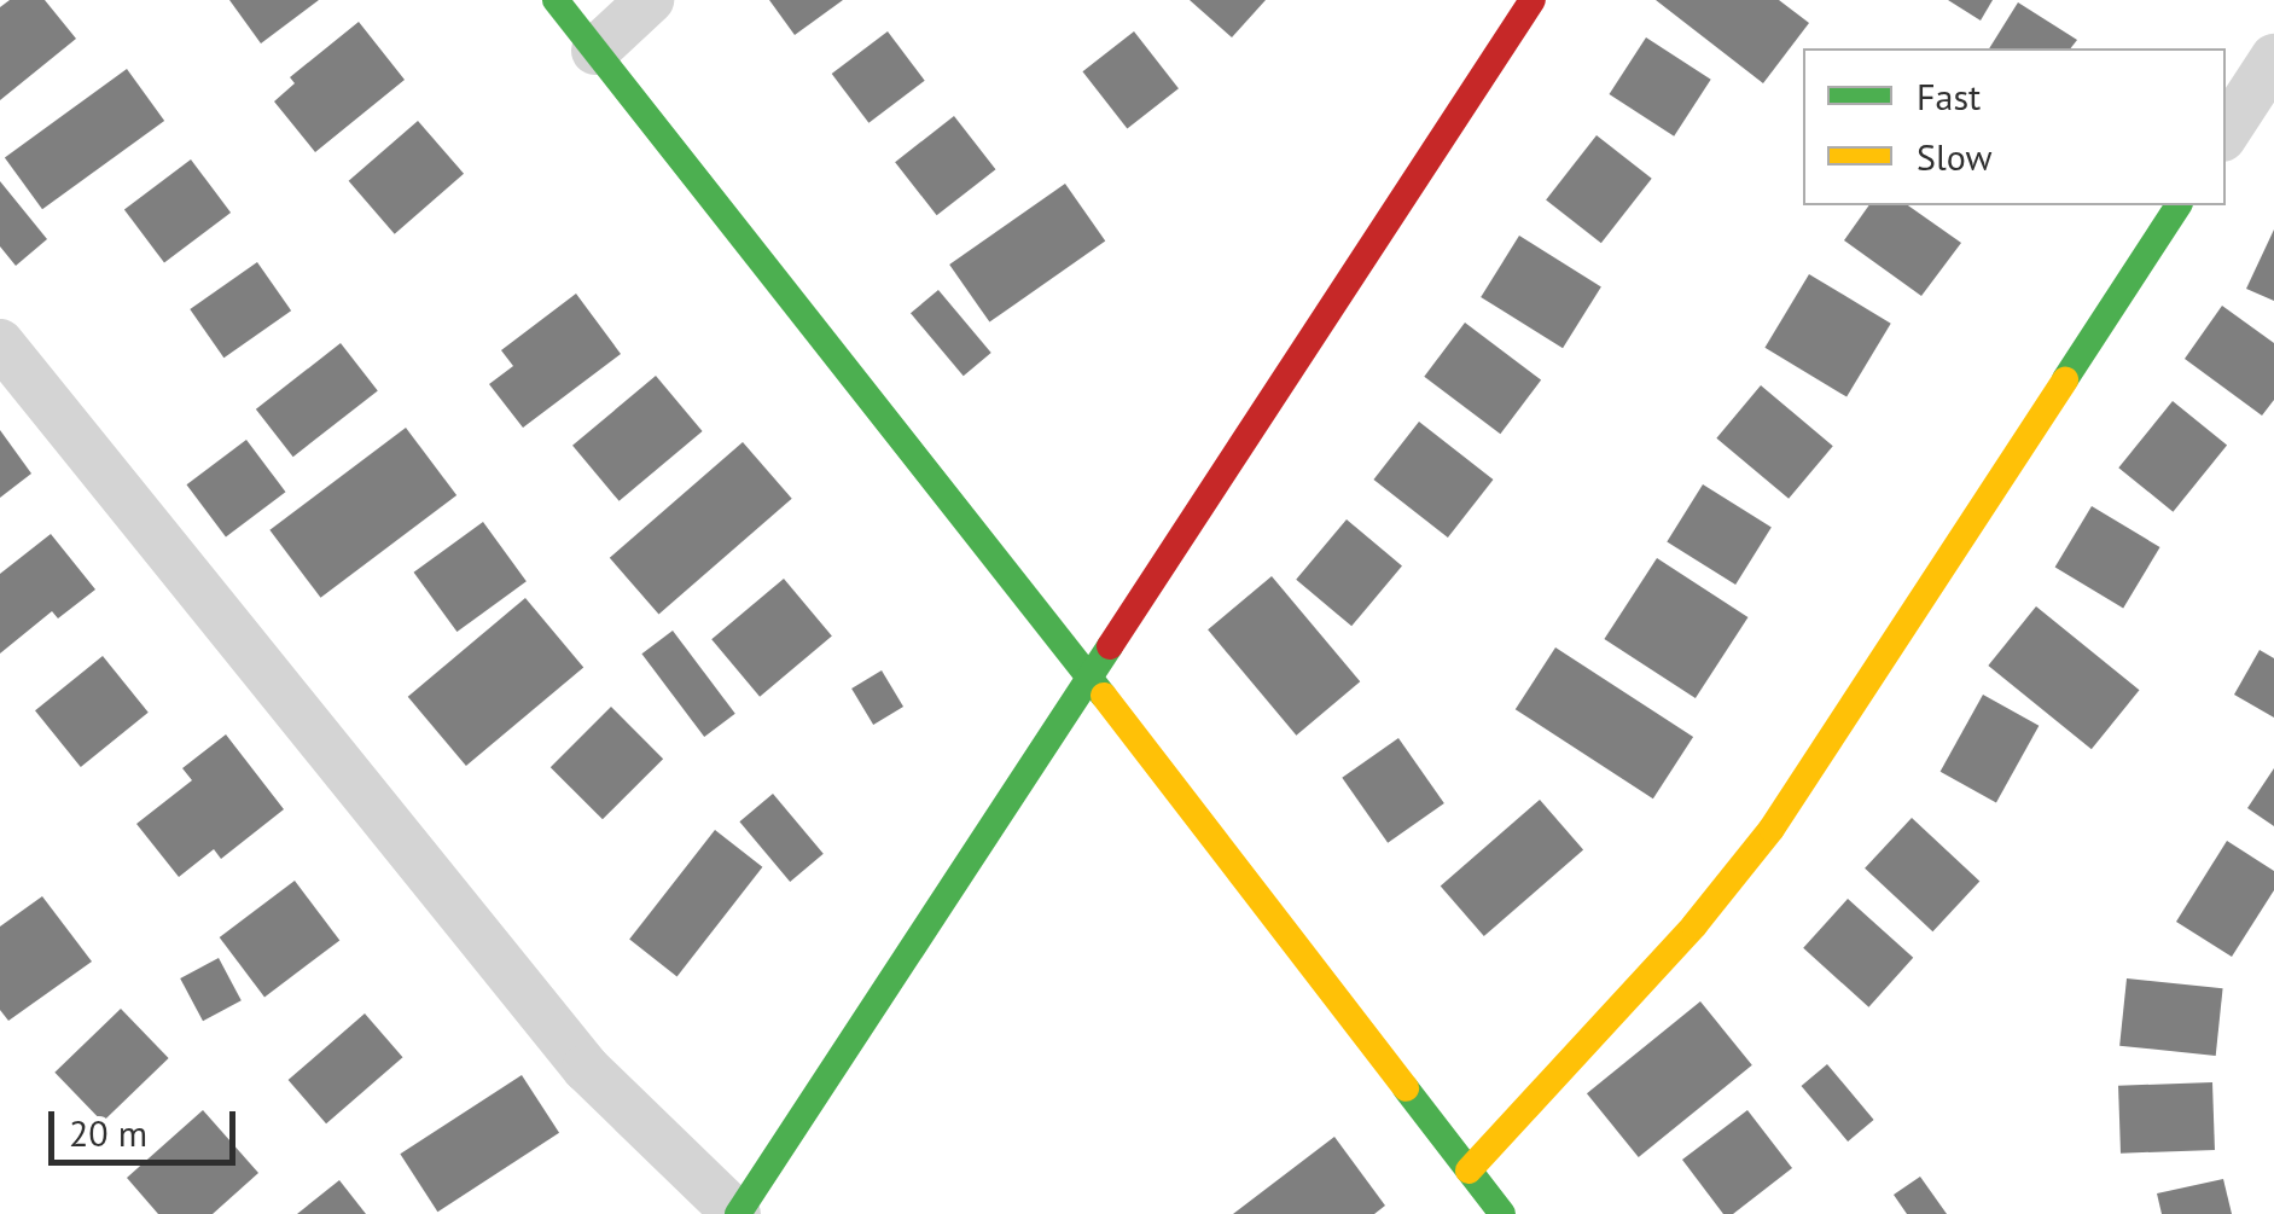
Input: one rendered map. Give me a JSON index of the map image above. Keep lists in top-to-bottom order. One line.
{"legend":["Fast","Slow"],"scale_bar":"20 m"}
